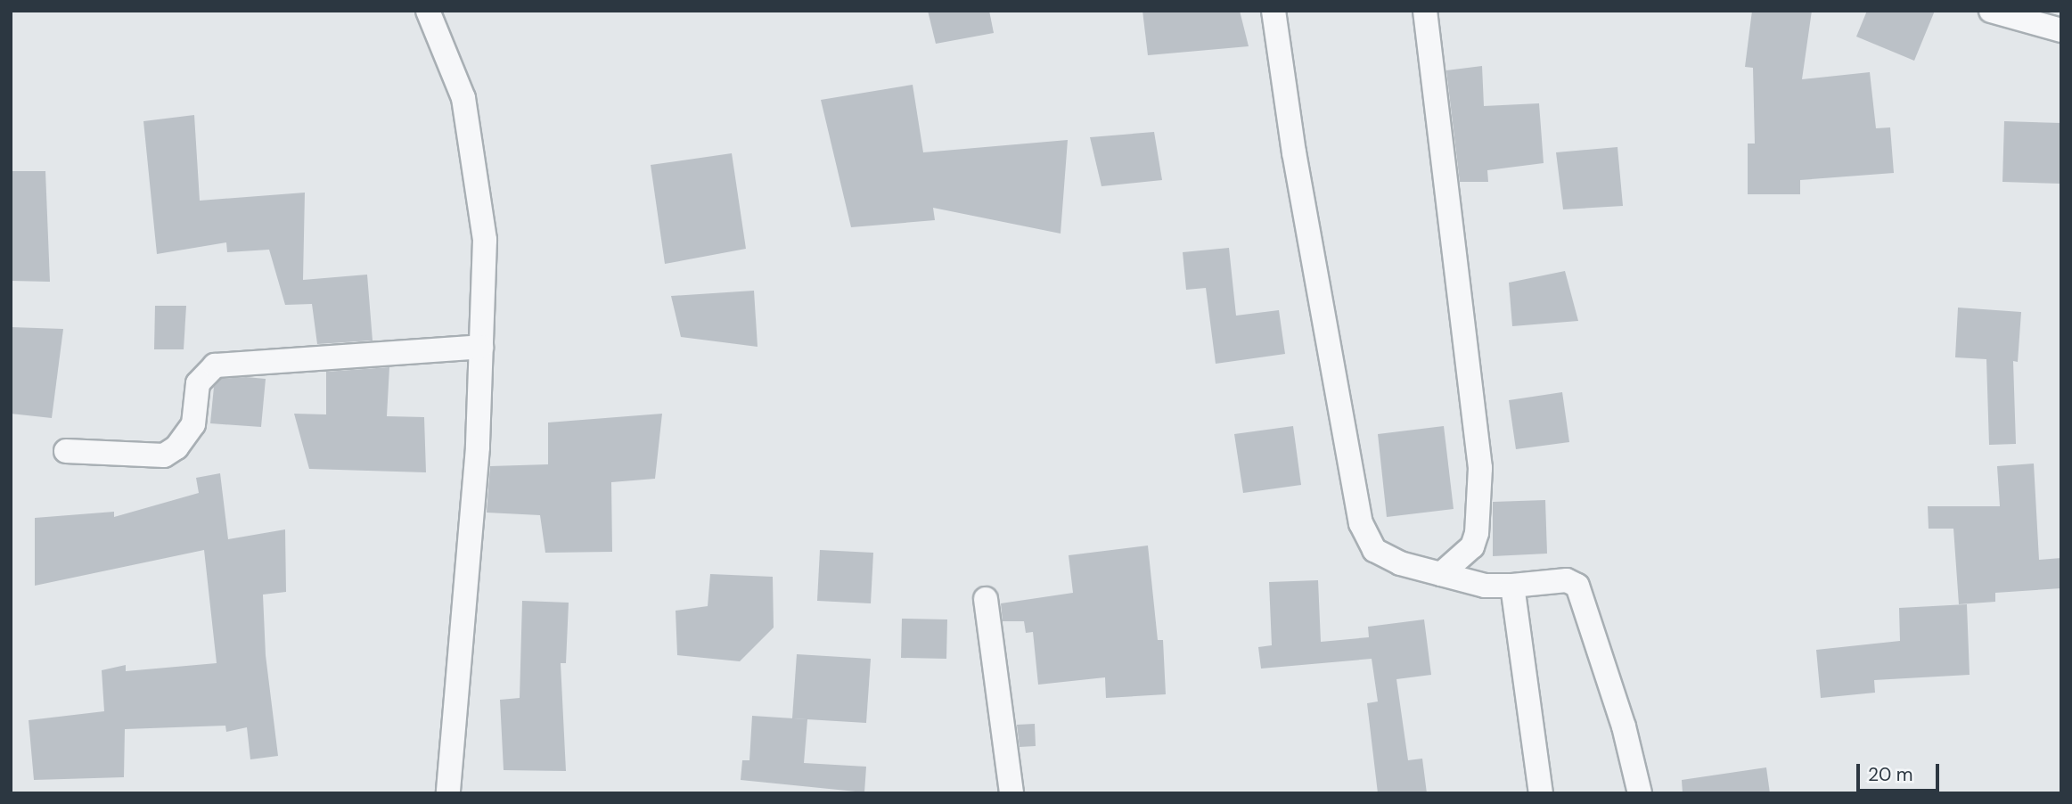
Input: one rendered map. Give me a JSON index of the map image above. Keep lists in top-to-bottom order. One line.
{"scale_bar":"20 m"}
